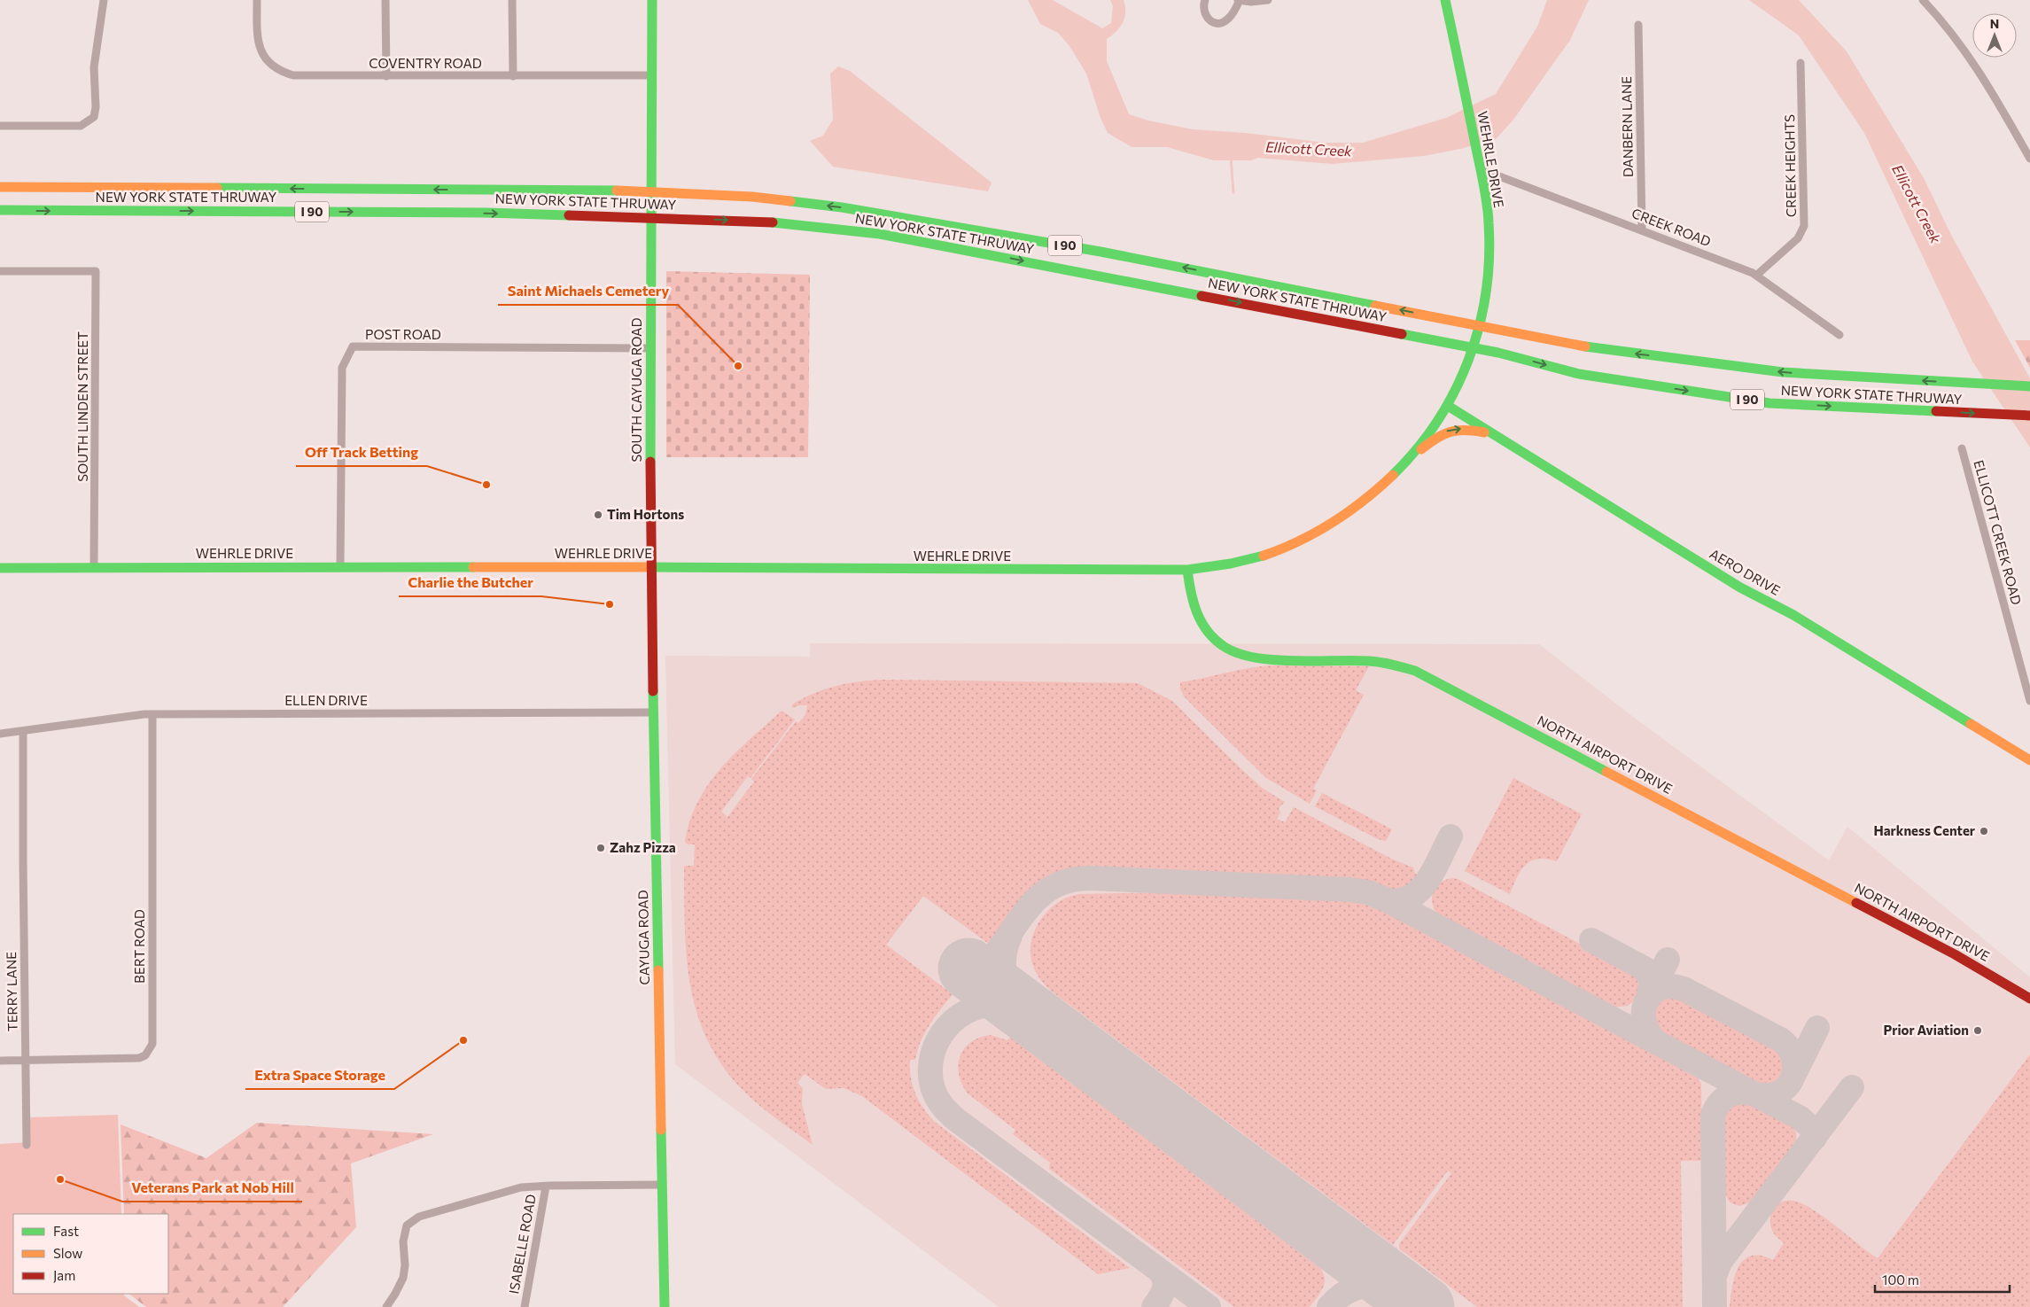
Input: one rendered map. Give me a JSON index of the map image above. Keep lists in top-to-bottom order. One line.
{"streets":{"main road":["WEHRLE DRIVE","NEW YORK STATE THRUWAY","I 90","SOUTH CAYUGA ROAD","AERO DRIVE","NORTH AIRPORT DRIVE","CAYUGA ROAD"],"street":["COVENTRY ROAD","DANBERN LANE","CREEK HEIGHTS","CREEK ROAD","POST ROAD","SOUTH LINDEN STREET","ELLICOTT CREEK ROAD","ELLEN DRIVE","BERT ROAD","TERRY LANE","ISABELLE ROAD"]},"crossings":[["COVENTRY ROAD","SOUTH CAYUGA ROAD"],["DANBERN LANE","CREEK ROAD"],["WEHRLE DRIVE","CREEK ROAD"],["WEHRLE DRIVE","POST ROAD"],["WEHRLE DRIVE","SOUTH CAYUGA ROAD"],["WEHRLE DRIVE","SOUTH LINDEN STREET"],["WEHRLE DRIVE","AERO DRIVE"],["WEHRLE DRIVE","NORTH AIRPORT DRIVE"],["WEHRLE DRIVE","CAYUGA ROAD"],["CREEK HEIGHTS","CREEK ROAD"],["POST ROAD","SOUTH CAYUGA ROAD"],["SOUTH CAYUGA ROAD","CAYUGA ROAD"],["ELLEN DRIVE","CAYUGA ROAD"],["ELLEN DRIVE","BERT ROAD"],["ELLEN DRIVE","TERRY LANE"],["BERT ROAD","TERRY LANE"]],"water":["Ellicott Creek"],"places":["Saint Michaels Cemetery","Off Track Betting","Tim Hortons","Charlie the Butcher","Harkness Center","Zahz Pizza","Prior Aviation","Extra Space Storage","Veterans Park at Nob Hill"],"legend":["Fast","Slow","Jam"],"scale_bar":"100 m","north":"top"}
